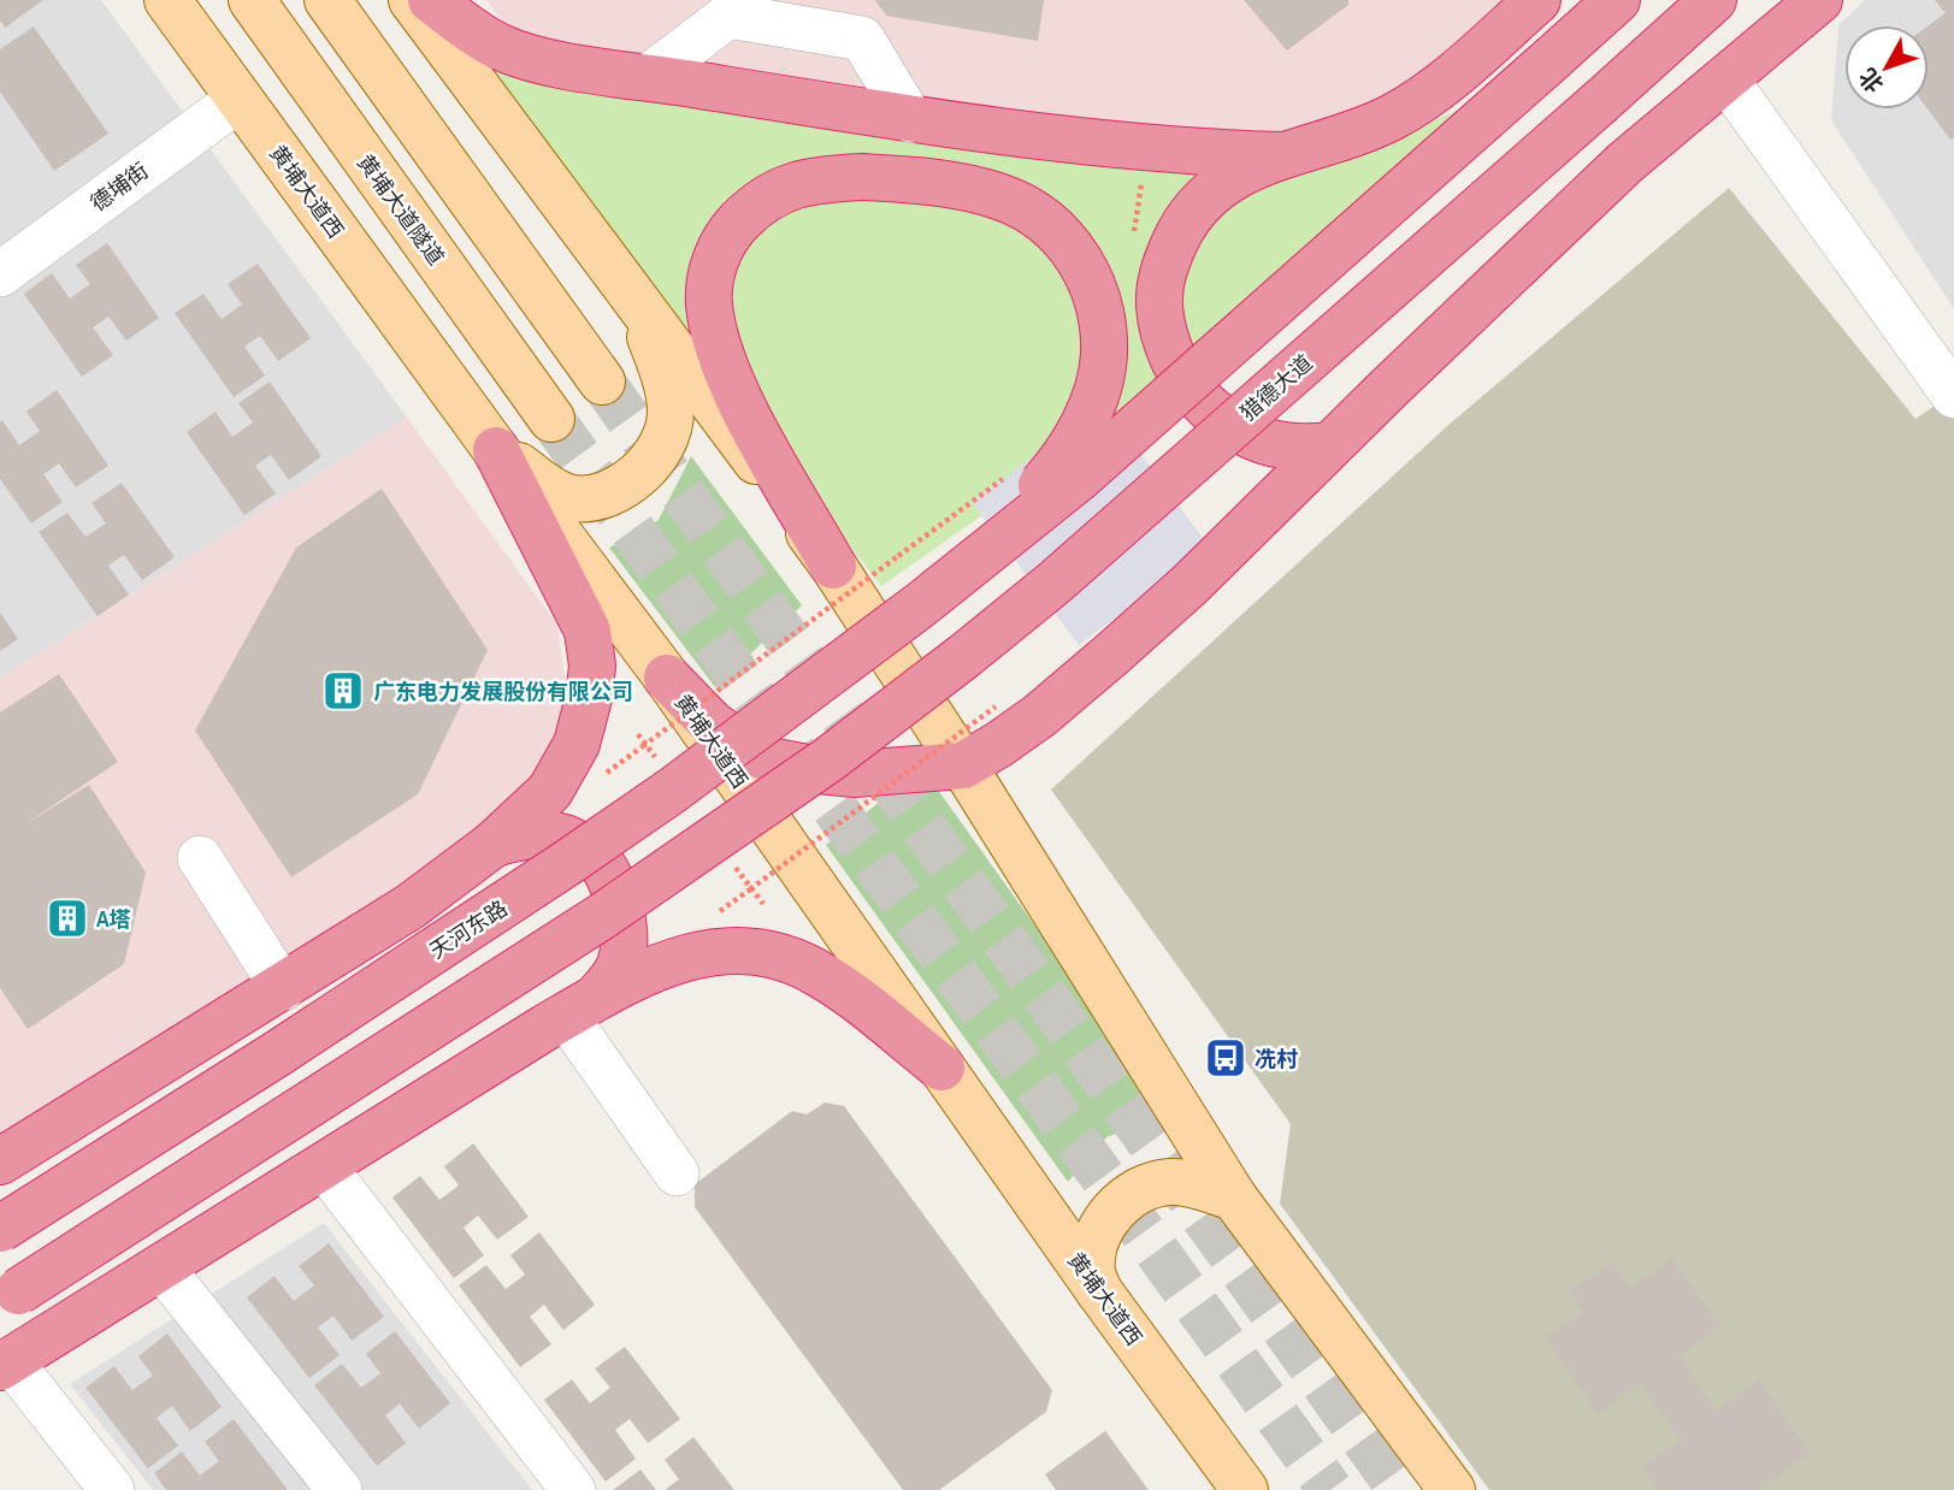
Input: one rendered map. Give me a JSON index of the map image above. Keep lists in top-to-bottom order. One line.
{"streets":{"highway":["猎德大道","天河东路"],"main road":["黄埔大道西","黄埔大道隧道"],"street":["德埔街"]},"crossings":[["德埔街","黄埔大道西"]],"places":{"building":["广东电力发展股份有限公司","A塔"],"bus stop":["冼村"]},"north":"bottom left"}
